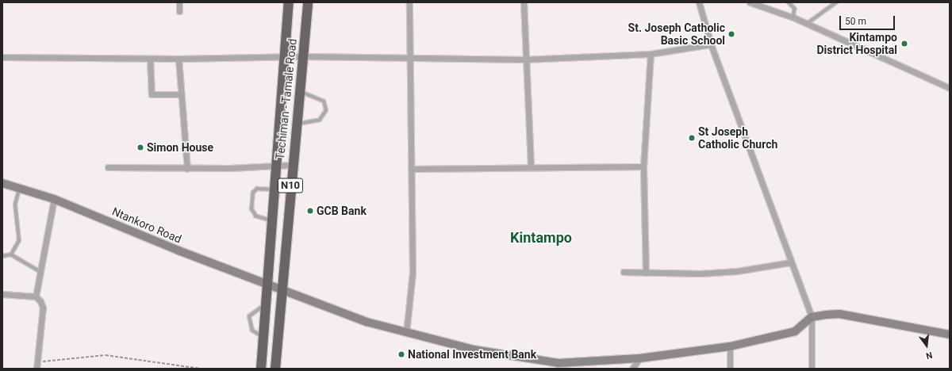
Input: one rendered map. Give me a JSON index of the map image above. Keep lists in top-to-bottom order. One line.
{"streets":{"highway":["Techiman - Tamale Road","N10"],"main road":["Ntankoro Road"]},"crossings":[["Techiman - Tamale Road","Ntankoro Road"]],"districts":["Kintampo"],"places":["St. Joseph Catholic Basic School","Kintampo District Hospital","St Joseph Catholic Church","Simon House","GCB Bank","National Investment Bank"],"scale_bar":"50 m","north":"bottom"}
